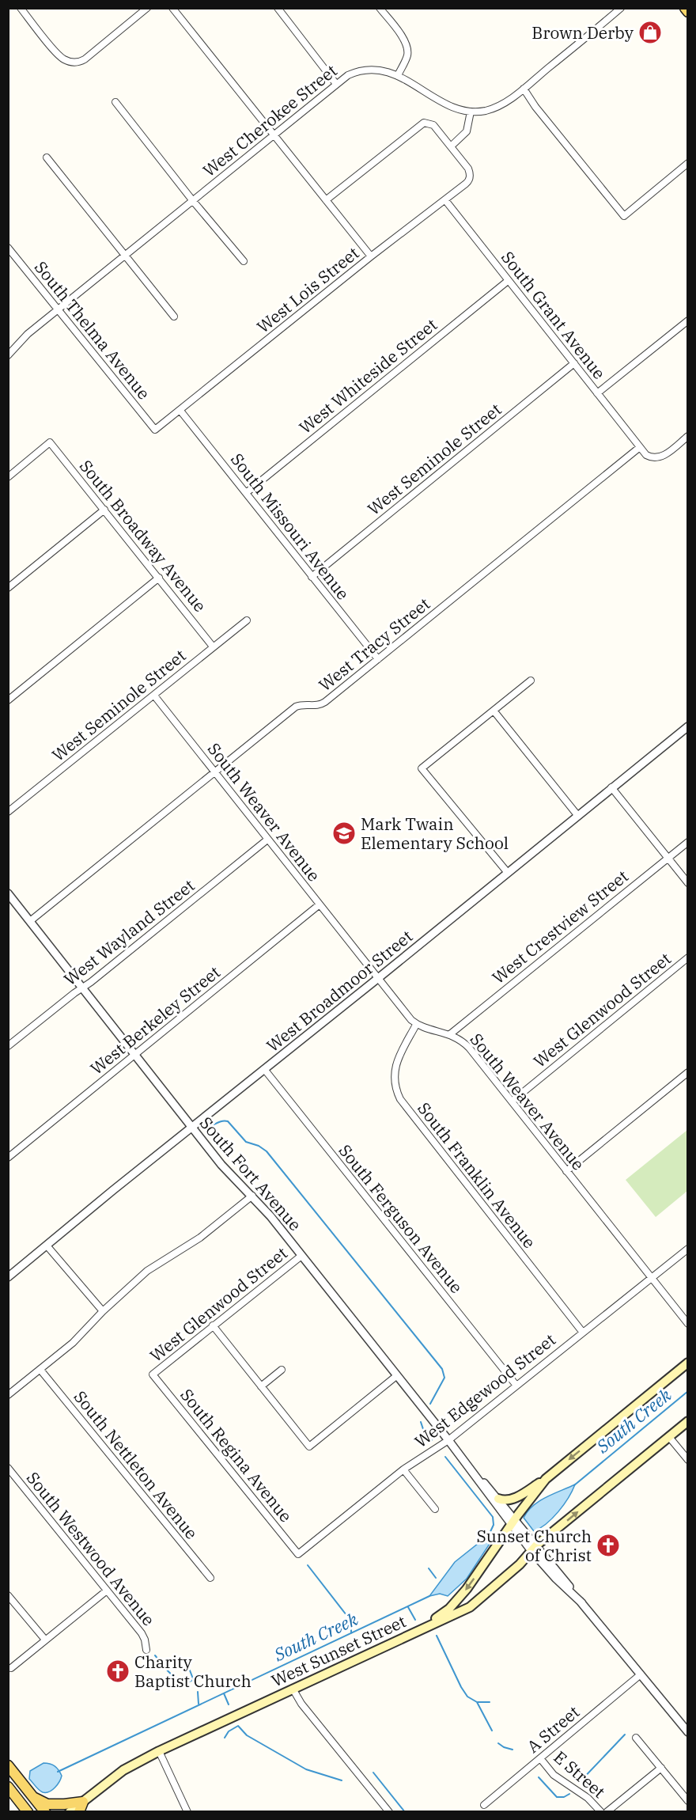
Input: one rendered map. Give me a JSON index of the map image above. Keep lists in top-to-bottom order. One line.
{"streets":{"main road":["West Sunset Street"],"street":["West Cherokee Street","West Lois Street","South Grant Avenue","South Thelma Avenue","West Whiteside Street","West Seminole Street","South Missouri Avenue","South Broadway Avenue","West Tracy Street","South Weaver Avenue","West Crestview Street","West Wayland Street","West Broadmoor Street","West Glenwood Street","West Berkeley Street","South Fort Avenue","South Franklin Avenue","South Ferguson Avenue","West Edgewood Street","South Regina Avenue","South Nettleton Avenue","South Westwood Avenue","A Street","E Street"]},"crossings":[["West Cherokee Street","South Thelma Avenue"],["West Lois Street","South Grant Avenue"],["West Lois Street","South Thelma Avenue"],["West Lois Street","South Missouri Avenue"],["South Grant Avenue","West Whiteside Street"],["South Grant Avenue","West Seminole Street"],["South Grant Avenue","West Tracy Street"],["West Whiteside Street","South Missouri Avenue"],["West Seminole Street","South Missouri Avenue"],["West Seminole Street","South Broadway Avenue"],["West Seminole Street","South Weaver Avenue"],["South Missouri Avenue","West Tracy Street"],["West Tracy Street","South Weaver Avenue"],["West Tracy Street","South Fort Avenue"],["South Weaver Avenue","West Crestview Street"],["South Weaver Avenue","West Wayland Street"],["South Weaver Avenue","West Broadmoor Street"],["South Weaver Avenue","West Glenwood Street"],["South Weaver Avenue","West Berkeley Street"],["South Weaver Avenue","South Franklin Avenue"],["South Weaver Avenue","West Edgewood Street"],["West Wayland Street","South Fort Avenue"],["West Broadmoor Street","South Fort Avenue"],["West Broadmoor Street","South Ferguson Avenue"],["West Glenwood Street","South Fort Avenue"],["West Glenwood Street","South Regina Avenue"],["West Berkeley Street","South Fort Avenue"],["South Fort Avenue","West Edgewood Street"],["South Fort Avenue","West Sunset Street"],["South Fort Avenue","A Street"],["South Franklin Avenue","West Edgewood Street"],["South Ferguson Avenue","West Edgewood Street"],["West Edgewood Street","South Regina Avenue"],["A Street","E Street"]],"water":["South Creek"],"places":{"shop":["Brown Derby"],"school or university":["Mark Twain Elementary School"],"church":["Sunset Church of Christ","Charity Baptist Church"]}}
